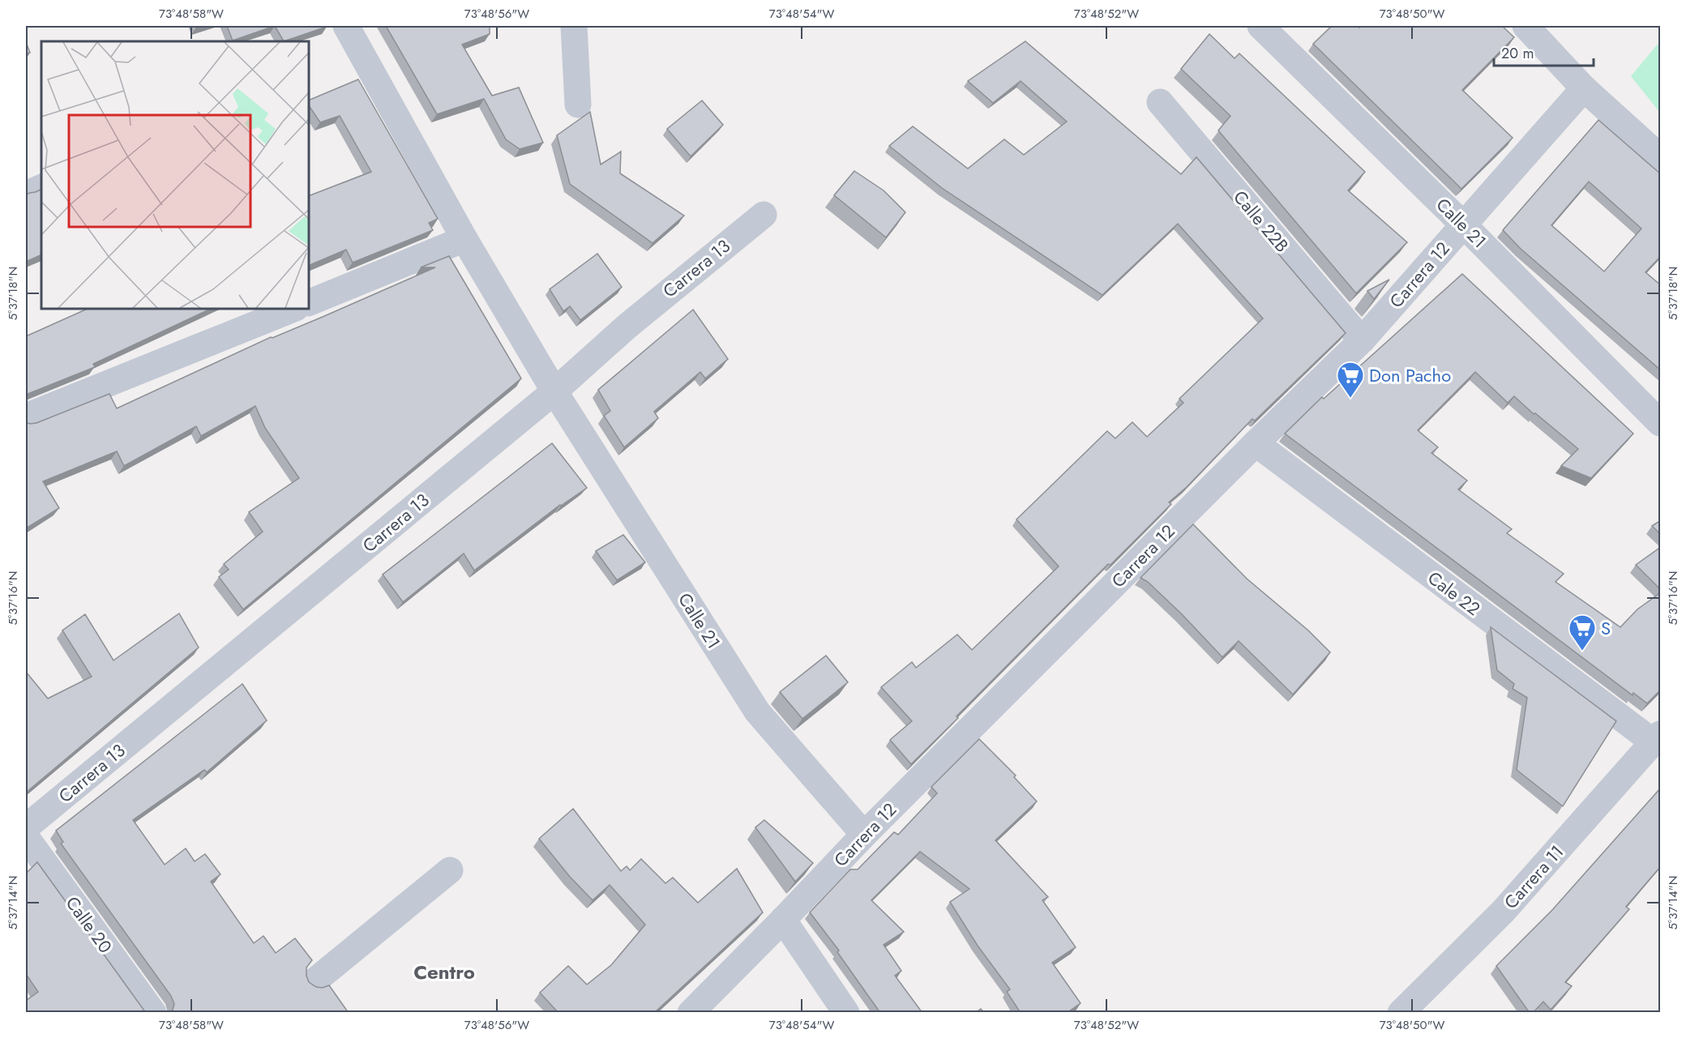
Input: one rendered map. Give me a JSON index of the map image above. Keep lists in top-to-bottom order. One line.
{"streets":{"street":["Calle 22B","Calle 21","Carrera 13","Carrera 12","Cale 22","Carrera 11","Calle 20"]},"crossings":[["Calle 22B","Carrera 12"],["Calle 21","Carrera 13"],["Calle 21","Carrera 12"],["Carrera 12","Cale 22"],["Cale 22","Carrera 11"]],"districts":["Centro"],"places":{"supermarket":["Don Pacho","S"]},"scale_bar":"20 m","coordinates":["73°48'58\"W","73°48'56\"W","73°48'54\"W","73°48'52\"W","73°48'50\"W","5°37'18\"N","5°37'16\"N","5°37'14\"N"]}
